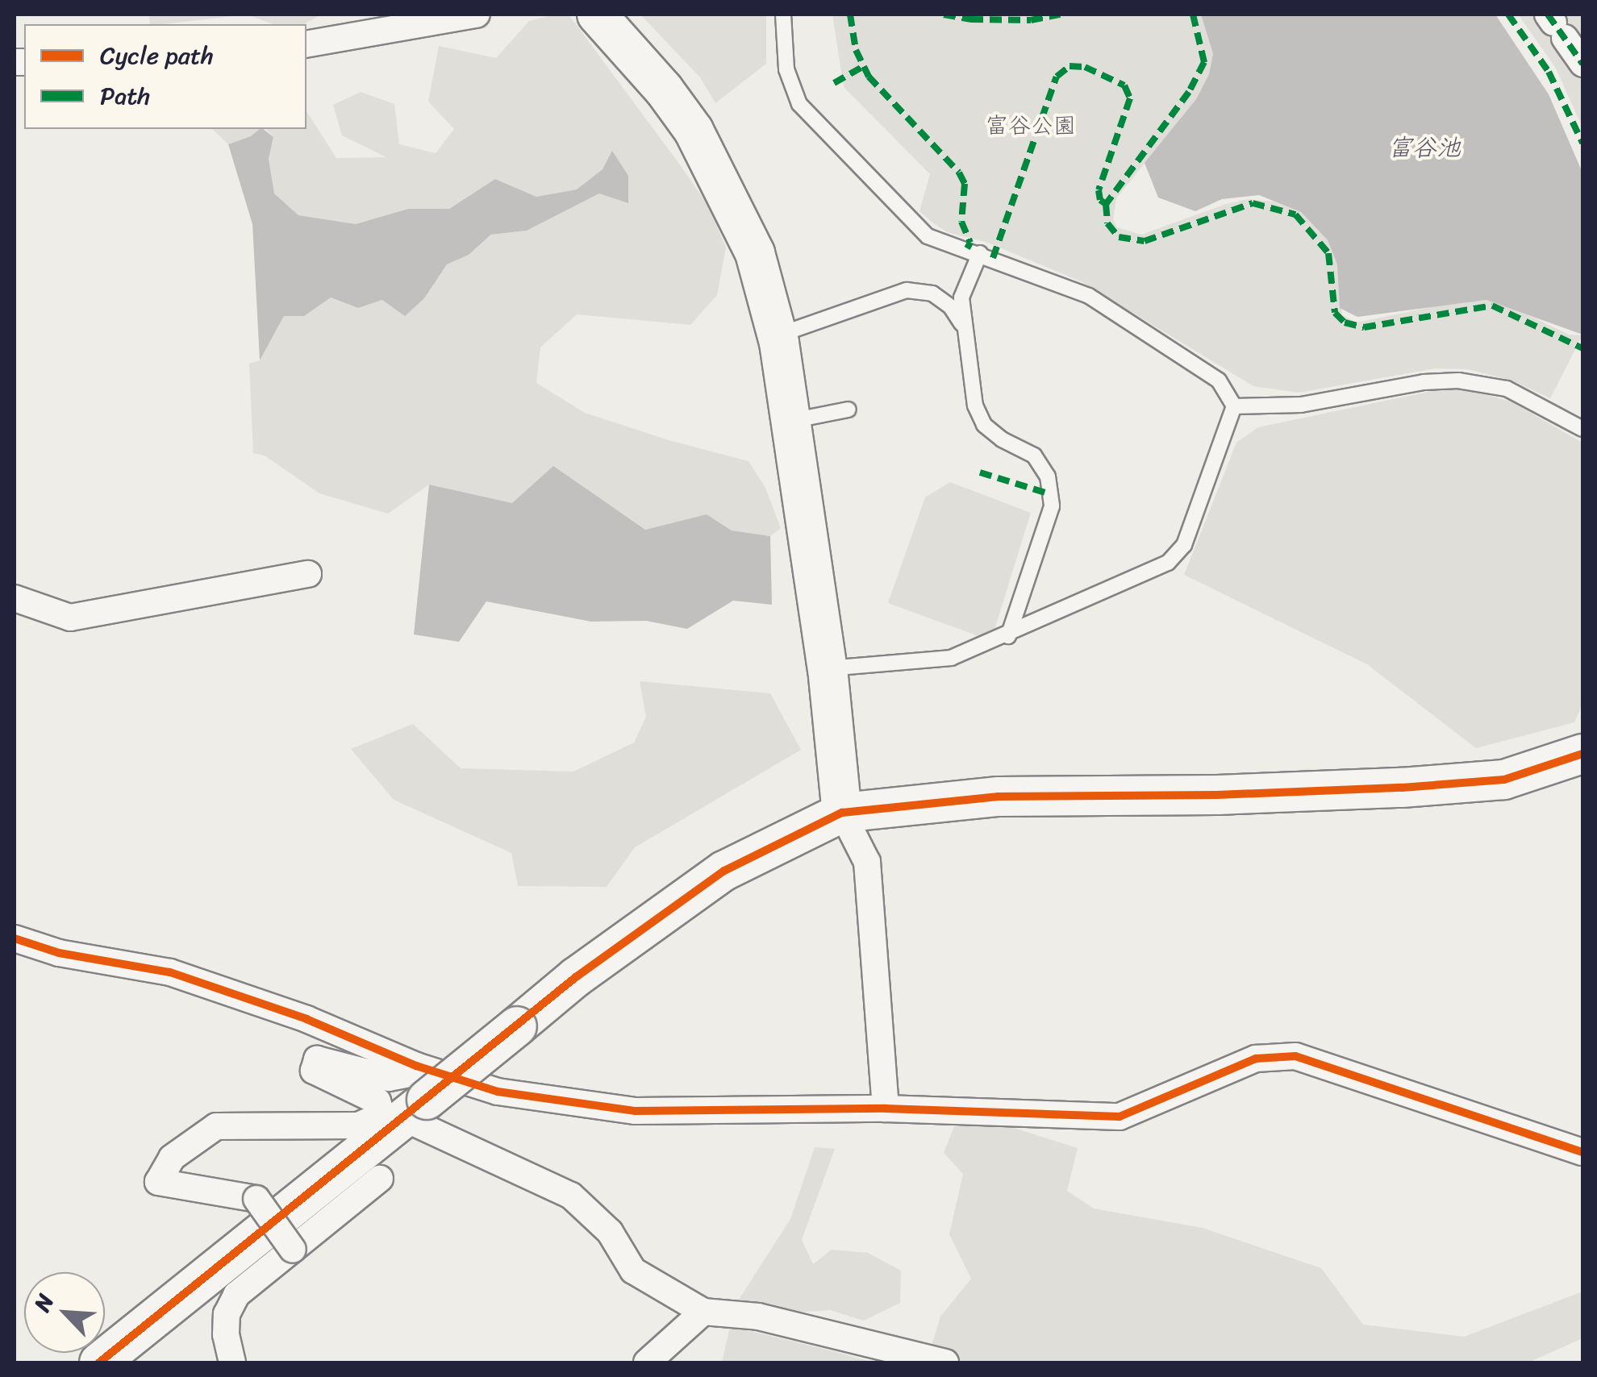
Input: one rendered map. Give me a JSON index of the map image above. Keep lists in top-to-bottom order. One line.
{"water":["富谷池"],"parks":["富谷公園"],"legend":["Cycle path","Path"],"north":"top left"}
